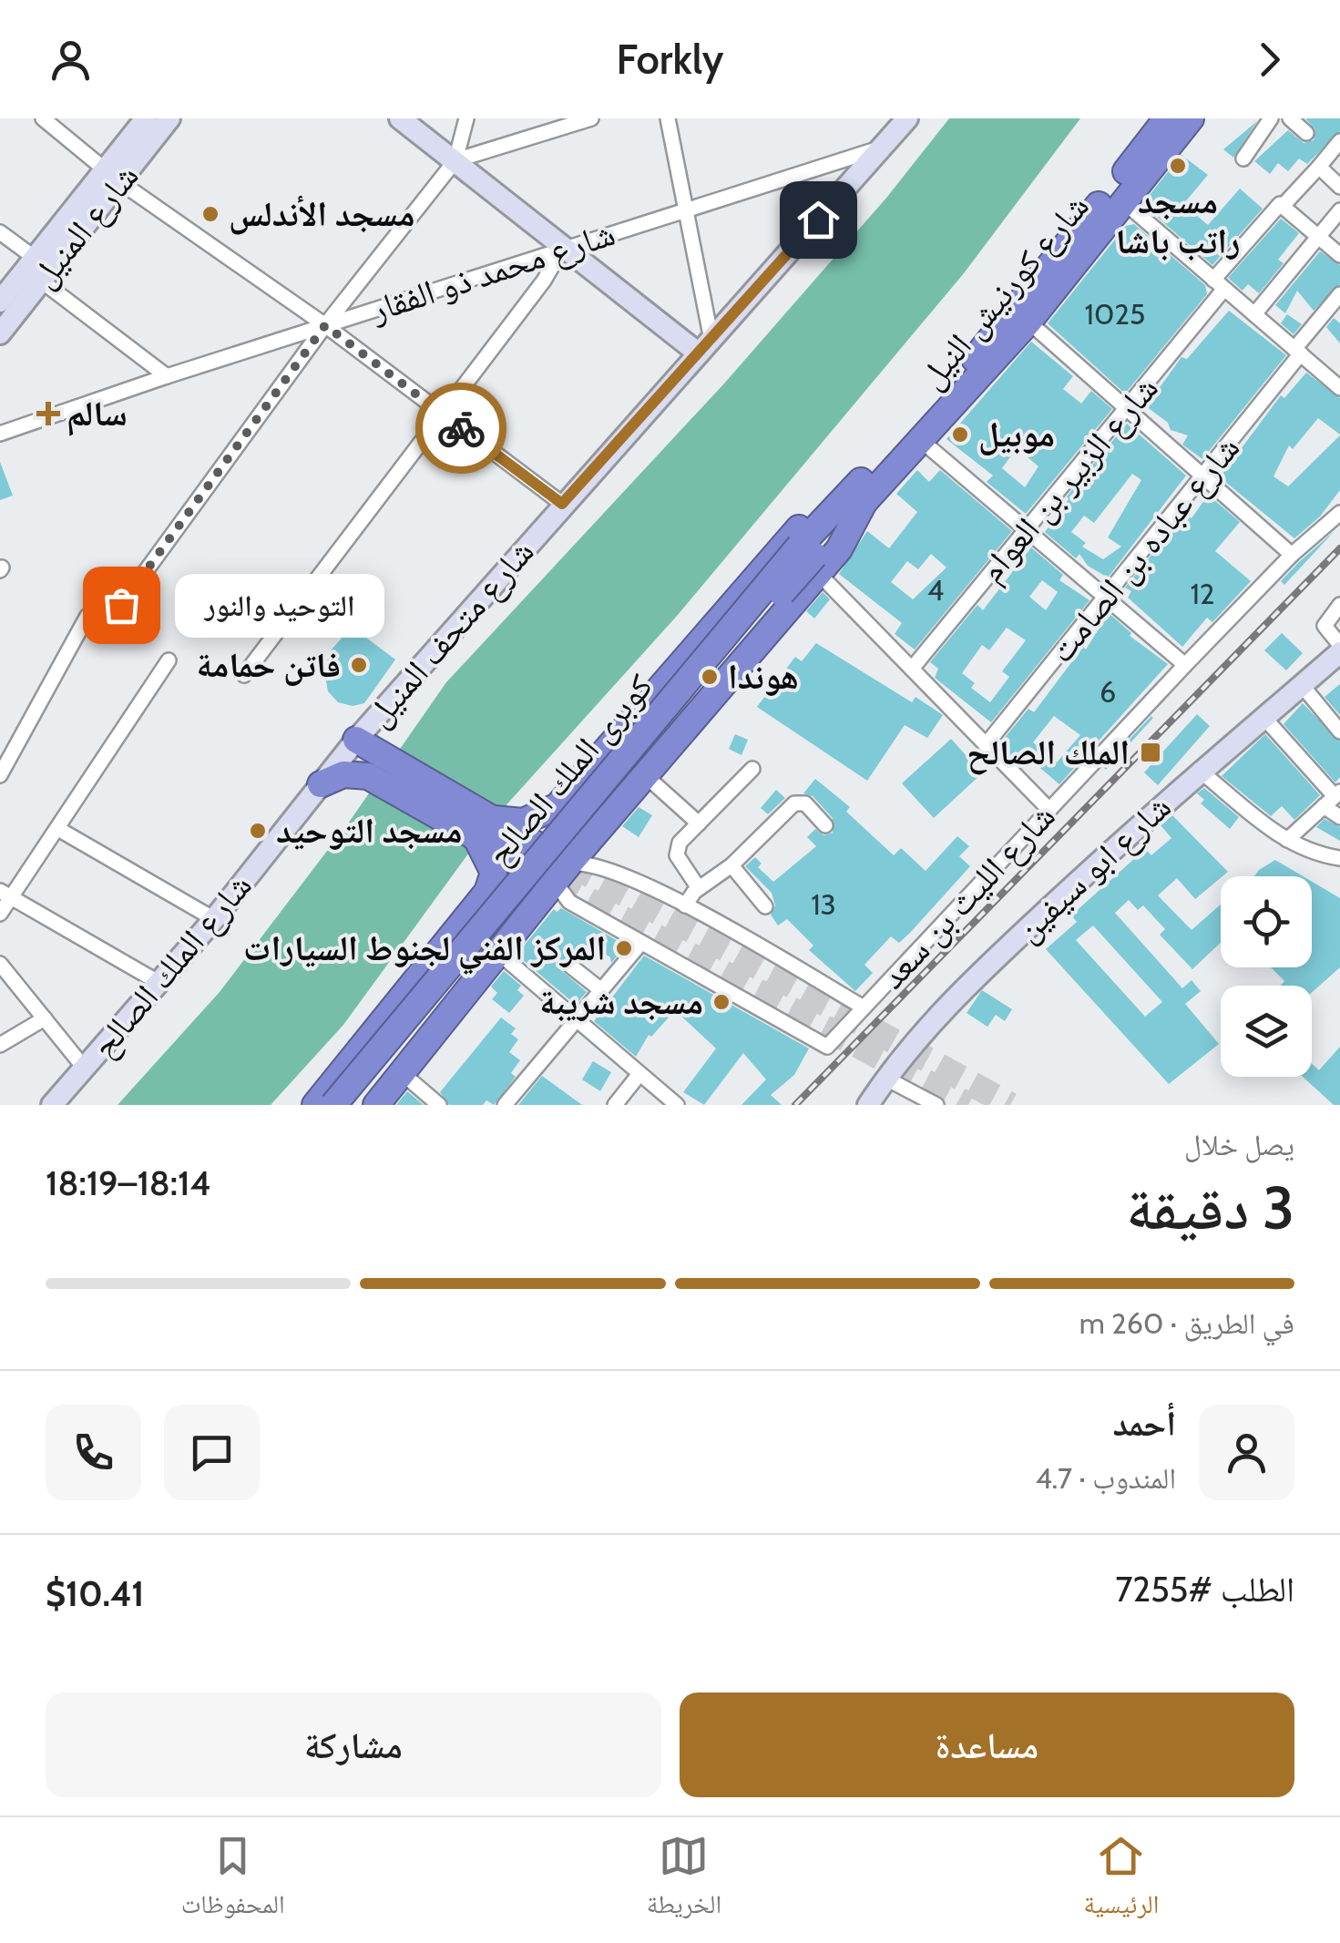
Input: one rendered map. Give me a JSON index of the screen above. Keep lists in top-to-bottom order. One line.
{"streets":{"highway":["شارع كورنيش النيل","كوبرى الملك الصالح"],"street":["شارع المنيل","شارع محمد ذو الفقار","شارع الزبير بن العوام","شارع عباده بن الصامت","شارع متحف المنيل","شارع ابو سيفين","شارع الليث بن سعد","شارع الملك الصالح"]},"crossings":[["شارع محمد ذو الفقار","شارع متحف المنيل"],["شارع كورنيش النيل","كوبرى الملك الصالح"]],"places":{"other":["مسجد راتب باشا","مسجد الأندلس","موبيل","التوحيد والنور","فاتن حمامة","هوندا","مسجد التوحيد","المركز الفني لجنوط السيارات","مسجد شريبة"],"health":["سالم"],"transit":["الملك الصالح"]},"house_numbers":["1025","4","12","6","13"],"page":{"header":"Forkly","bubble":"التوحيد والنور","heading":["3 دقيقة","يصل خلال","18:14–18:19"],"panel":["أحمد","المندوب · 4.7","الطلب #7255","$10.41"],"bar":"في الطريق · 260 m","buttons":["مساعدة","مشاركة"],"tabs":["الرئيسية","الخريطة","المحفوظات"]}}
